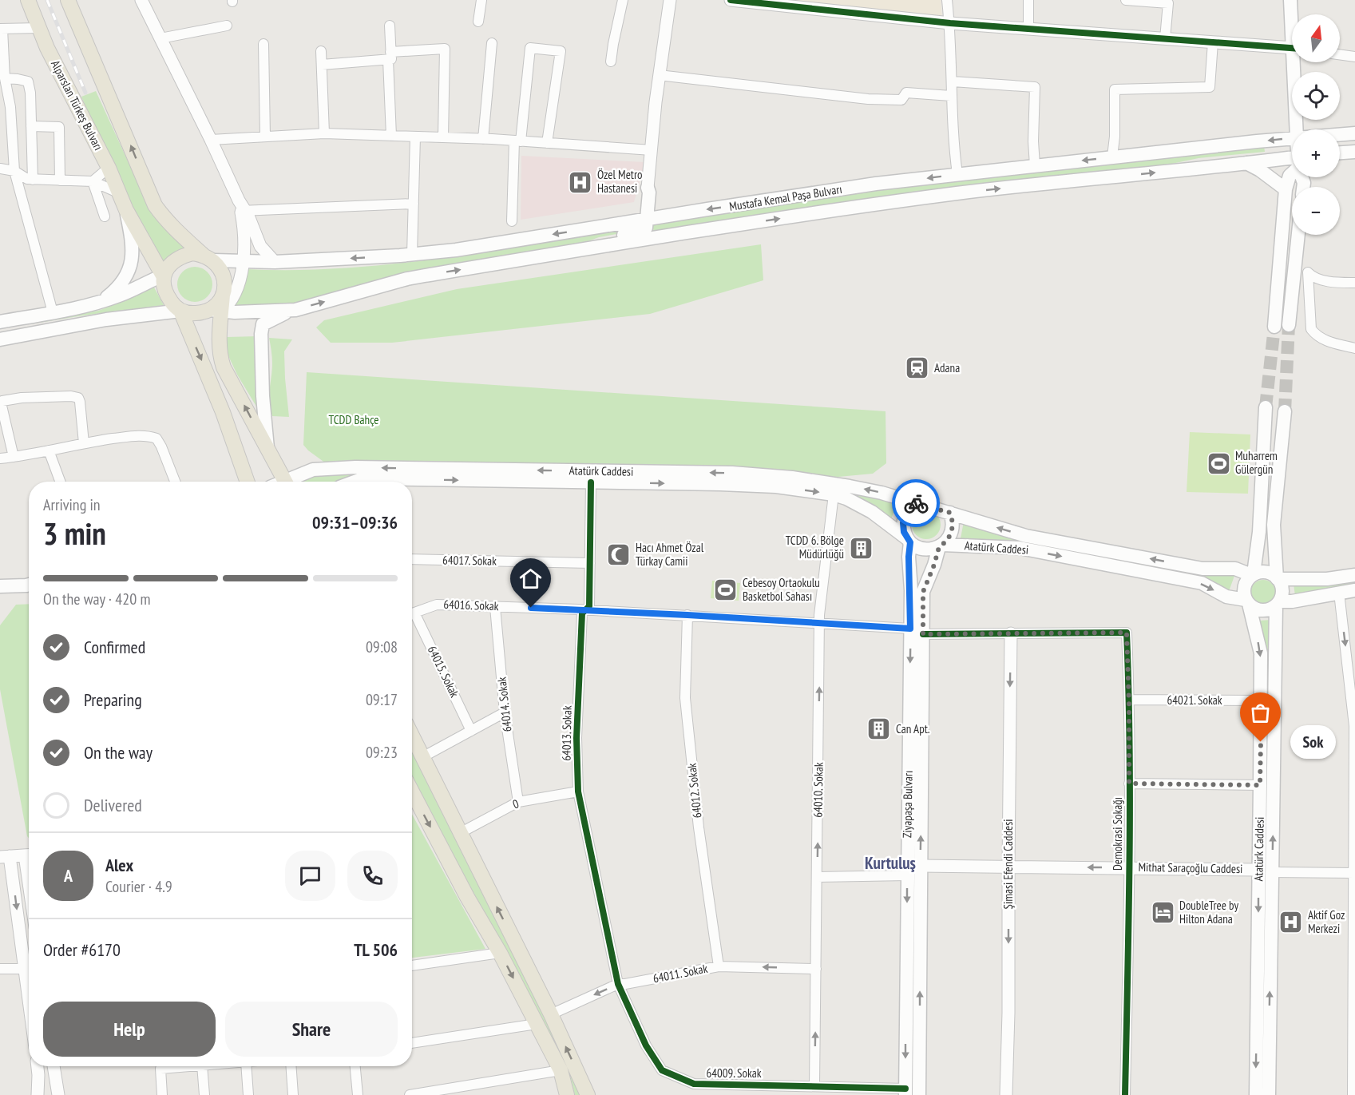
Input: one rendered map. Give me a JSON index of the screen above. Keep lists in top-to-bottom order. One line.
{"streets":{"main road":["Alparslan Türkeş Bulvarı","Mustafa Kemal Paşa Bulvarı","Atatürk Caddesi","Ziyapaşa Bulvarı"],"street":["64017. Sokak","64016. Sokak","64015. Sokak","64021. Sokak","64014. Sokak","64013. Sokak","64010. Sokak","64012. Sokak","0","Demokrasi Sokağı","Şimasi Efendi Caddesi","Mithat Saraçoğlu Caddesi","64011. Sokak","64009. Sokak"]},"crossings":[["Alparslan Türkeş Bulvarı","Mustafa Kemal Paşa Bulvarı"],["Atatürk Caddesi","64021. Sokak"],["Atatürk Caddesi","64013. Sokak"],["Atatürk Caddesi","64010. Sokak"],["Atatürk Caddesi","Ziyapaşa Bulvarı"],["Atatürk Caddesi","Mithat Saraçoğlu Caddesi"],["64017. Sokak","64013. Sokak"],["64016. Sokak","64014. Sokak"],["64016. Sokak","64013. Sokak"],["64016. Sokak","64010. Sokak"],["64016. Sokak","64012. Sokak"],["64016. Sokak","Ziyapaşa Bulvarı"],["64021. Sokak","Demokrasi Sokağı"],["64014. Sokak","0"],["64013. Sokak","0"],["64013. Sokak","64011. Sokak"],["64013. Sokak","64009. Sokak"],["64010. Sokak","64011. Sokak"],["64010. Sokak","64009. Sokak"],["64012. Sokak","64011. Sokak"],["Ziyapaşa Bulvarı","Demokrasi Sokağı"],["Ziyapaşa Bulvarı","Mithat Saraçoğlu Caddesi"],["Ziyapaşa Bulvarı","64009. Sokak"],["Demokrasi Sokağı","Şimasi Efendi Caddesi"],["Demokrasi Sokağı","Mithat Saraçoğlu Caddesi"],["Şimasi Efendi Caddesi","Mithat Saraçoğlu Caddesi"],["64011. Sokak","64009. Sokak"]],"one_way":["64010. Sokak","Şimasi Efendi Caddesi","Mithat Saraçoğlu Caddesi","64011. Sokak"],"districts":["Kurtuluş"],"parks":["TCDD Bahçe"],"places":{"hospital":["Özel Metro Hastanesi","Aktif Goz Merkezi"],"station":["Adana"],"sports":["Muharrem Gülergün","Cebesoy Ortaokulu Basketbol Sahası"],"building":["TCDD 6. Bölge Müdürlüğü","Can Apt."],"mosque":["Hacı Ahmet Özal Türkay Camii"],"other":["Sok"],"hotel":["DoubleTree by Hilton Adana"]},"north":"top","page":{"map_buttons":["+","−"],"heading":["3 min","Arriving in","09:31–09:36"],"panel":["Alex","Courier · 4.9","Order #6170","TL 506"],"bar":"On the way · 420 m","list":[["Confirmed","09:08"],["Preparing","09:17"],["On the way","09:23"],"Delivered"],"bubble":"Sok","round":"A","buttons":["Help","Share"]}}
